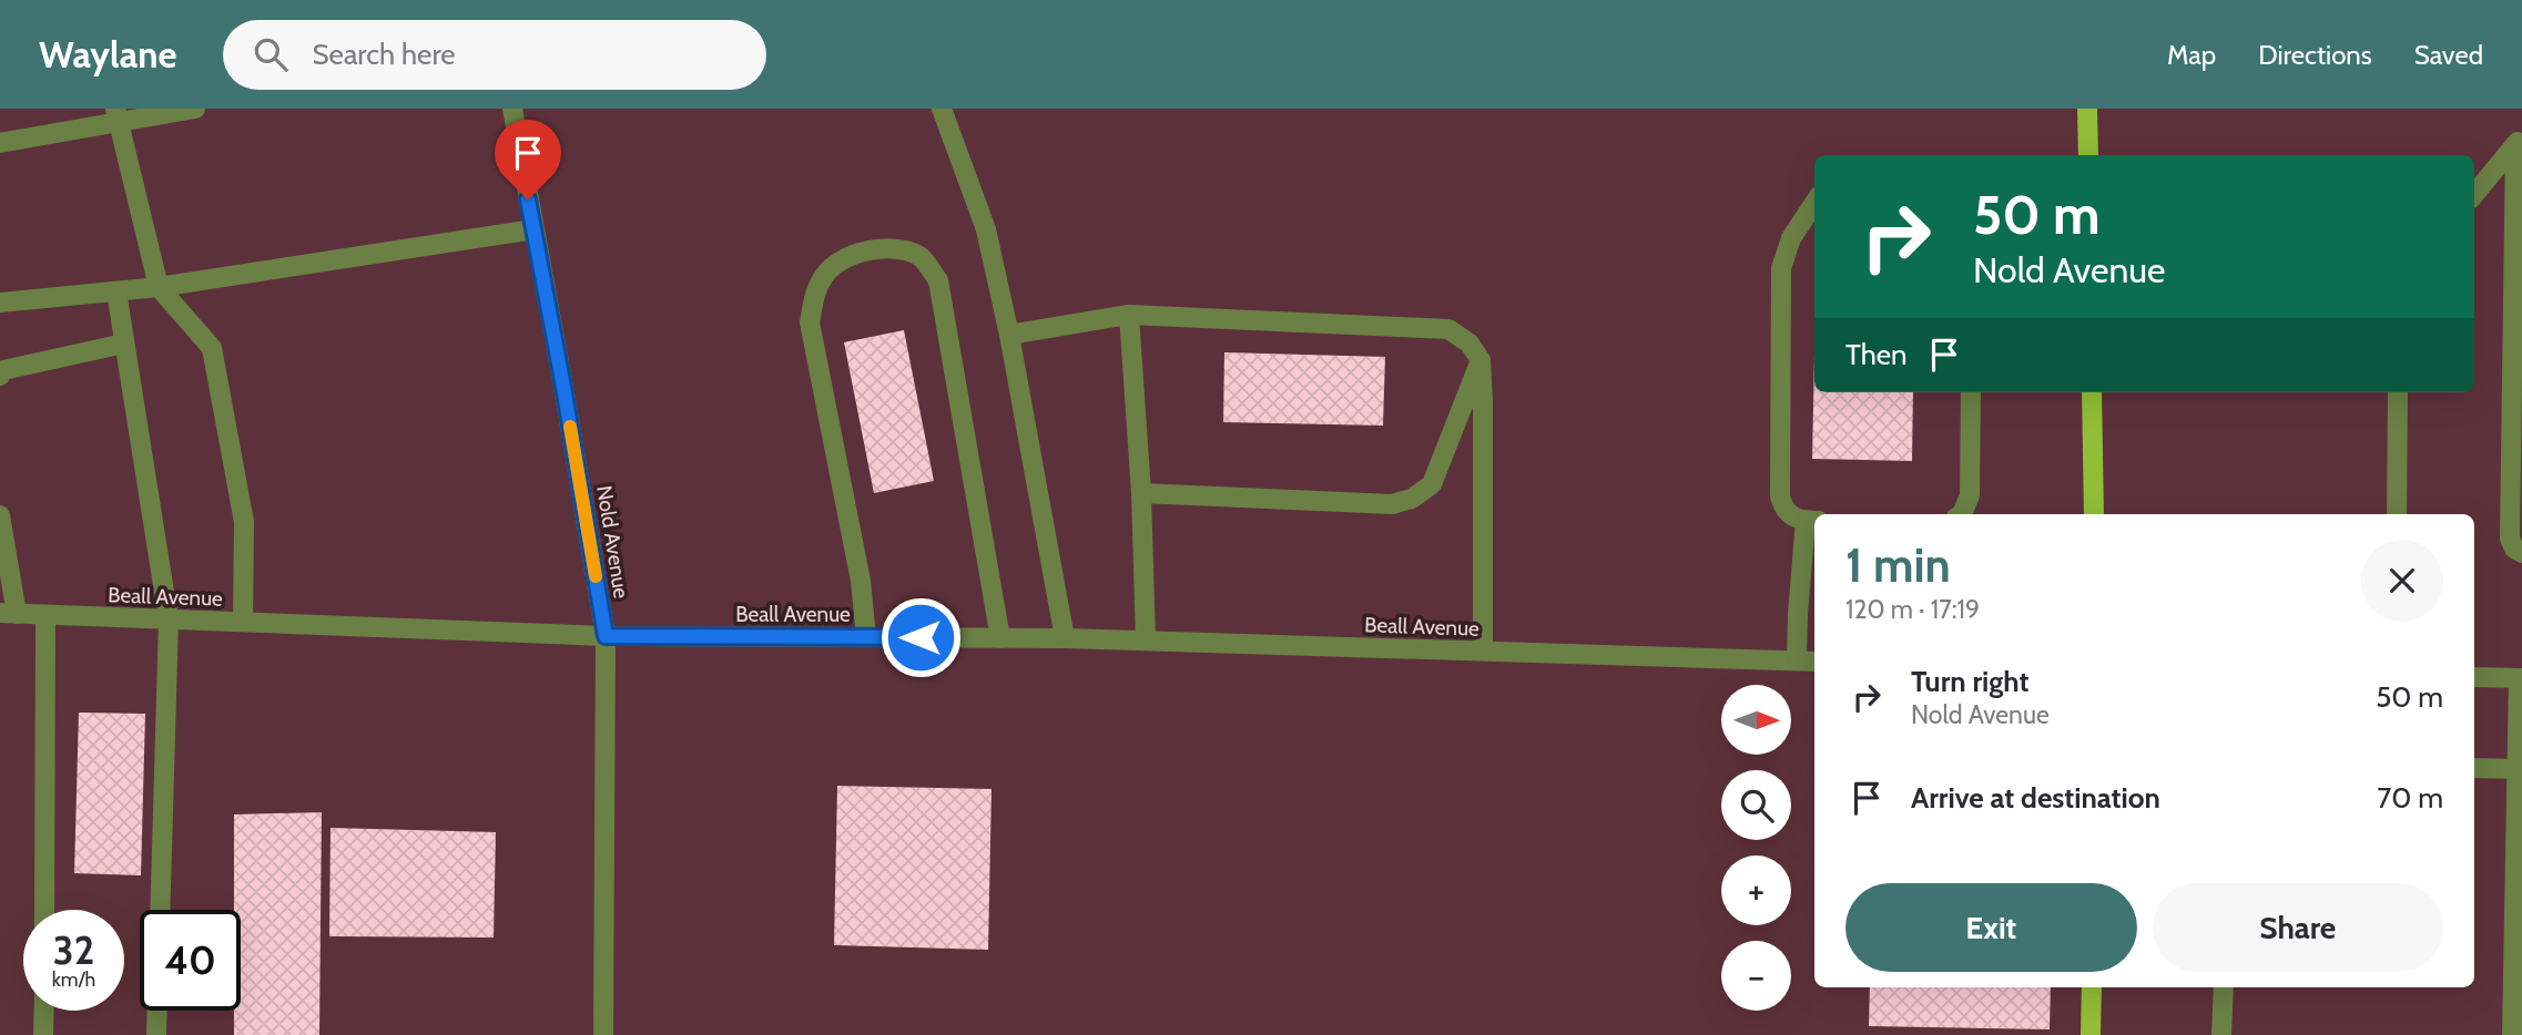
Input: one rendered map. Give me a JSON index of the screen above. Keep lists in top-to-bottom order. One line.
{"streets":{"street":["Nold Avenue","Beall Avenue"]},"crossings":[["Nold Avenue","Beall Avenue"]],"north":"right","page":{"header":"Waylane","search":"Search here","nav":["Map","Directions","Saved"],"turn":["50 m","Nold Avenue"],"then":"Then","heading":["1 min","120 m · 17:19"],"list":[{"name":"Turn right","note":"Nold Avenue","value":"50 m"},{"name":"Arrive at destination","value":"70 m"}],"map_buttons":["+","−"],"buttons":["Exit","Share"],"speed":"32 km/h","limit":"40"}}
